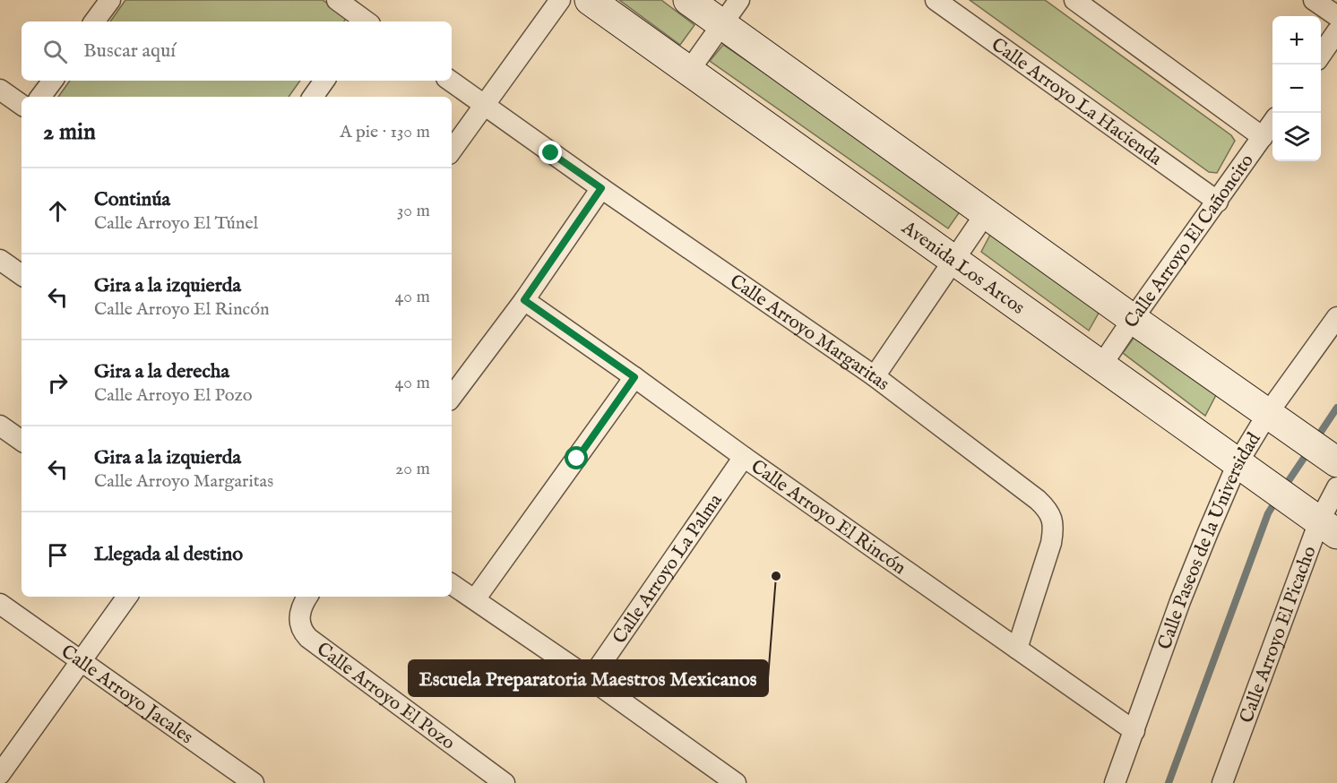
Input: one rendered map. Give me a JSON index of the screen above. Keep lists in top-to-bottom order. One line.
{"streets":{"street":["Calle Arroyo La Hacienda","Calle Arroyo El Cañoncito","Avenida Los Arcos","Calle Arroyo Margaritas","Calle Arroyo El Rincón","Calle Paseos de la Universidad","Calle Arroyo La Palma","Calle Arroyo El Picacho","Calle Arroyo Jacales","Calle Arroyo El Pozo"]},"crossings":[["Calle Arroyo La Hacienda","Calle Arroyo El Cañoncito"],["Calle Arroyo El Cañoncito","Avenida Los Arcos"],["Avenida Los Arcos","Calle Paseos de la Universidad"],["Avenida Los Arcos","Calle Arroyo El Picacho"],["Calle Arroyo Margaritas","Calle Arroyo El Rincón"],["Calle Arroyo El Rincón","Calle Paseos de la Universidad"],["Calle Arroyo El Rincón","Calle Arroyo La Palma"]],"places":["Escuela Preparatoria Maestros Mexicanos"],"page":{"map_buttons":["+","−"],"search":"Buscar aquí","heading":["2 min","A pie · 130 m"],"list":[["Continúa","Calle Arroyo El Túnel","30 m"],["Gira a la izquierda","Calle Arroyo El Rincón","40 m"],["Gira a la derecha","Calle Arroyo El Pozo","40 m"],["Gira a la izquierda","Calle Arroyo Margaritas","20 m"],"Llegada al destino"]}}
